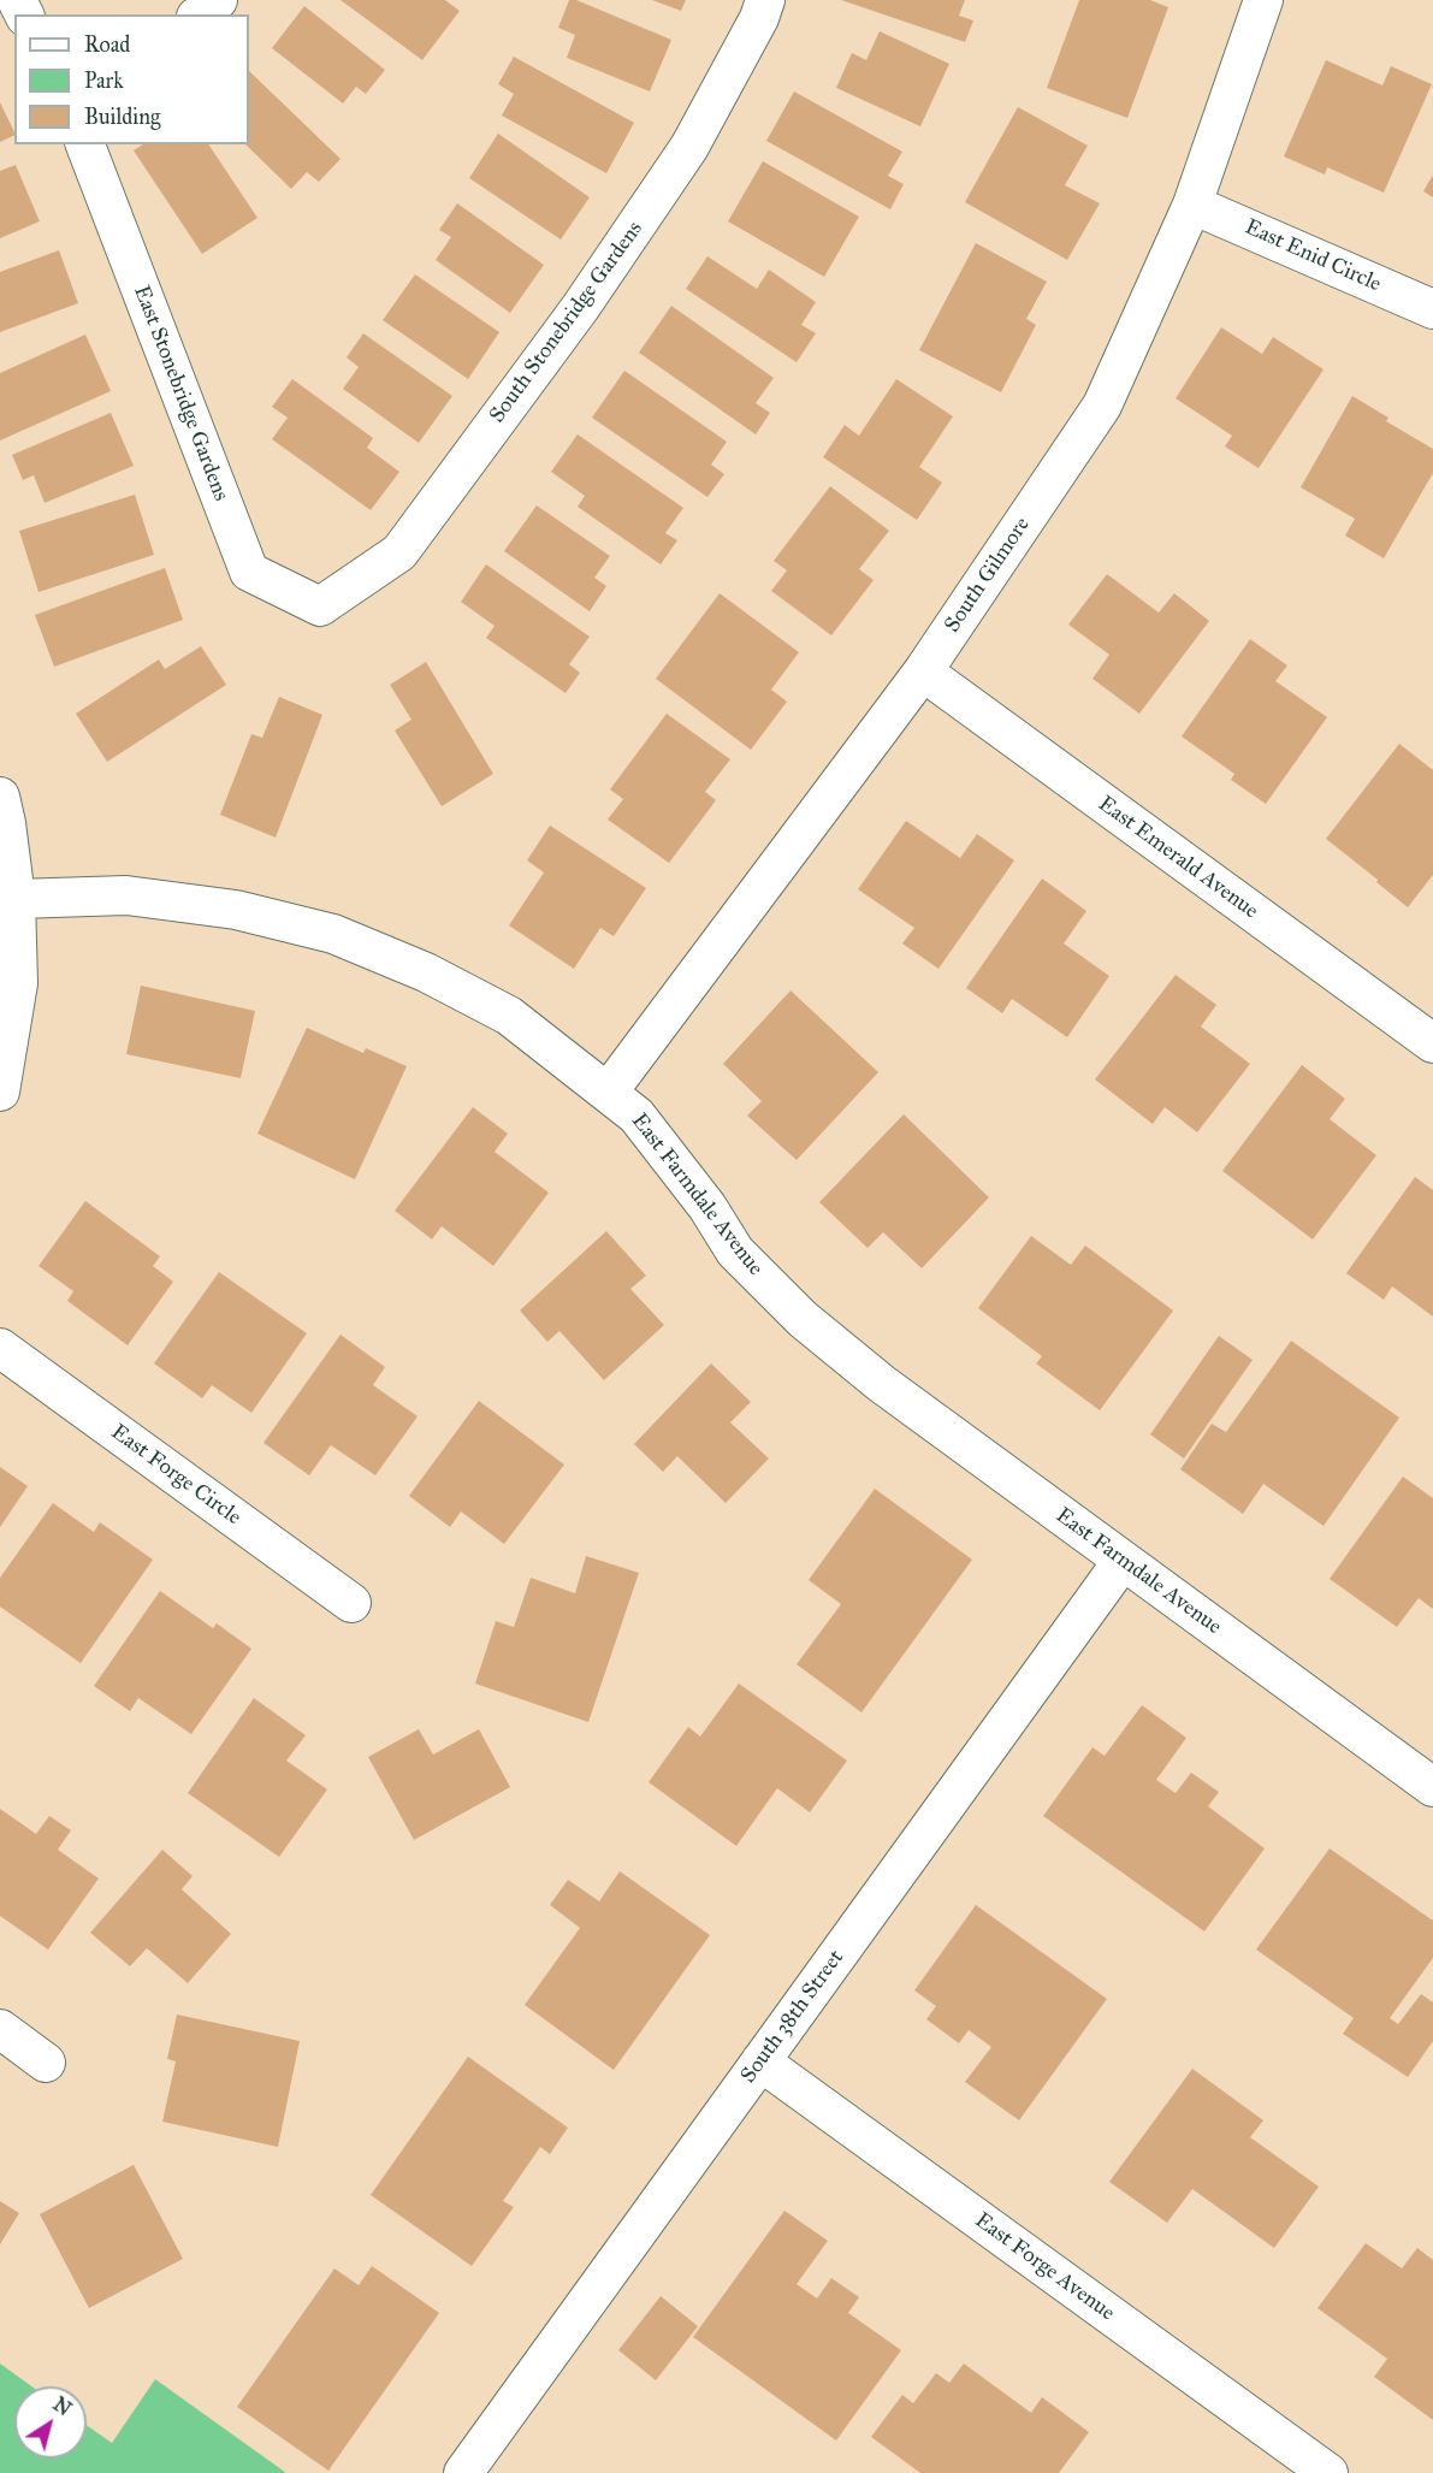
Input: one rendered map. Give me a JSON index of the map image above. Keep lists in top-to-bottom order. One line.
{"streets":{"street":["East Enid Circle","South Stonebridge Gardens","East Stonebridge Gardens","South Gilmore","East Emerald Avenue","East Farmdale Avenue","East Forge Circle","South 38th Street","East Forge Avenue"]},"crossings":[["East Enid Circle","South Gilmore"],["South Stonebridge Gardens","East Stonebridge Gardens"],["South Gilmore","East Emerald Avenue"],["South Gilmore","East Farmdale Avenue"],["East Farmdale Avenue","South 38th Street"],["South 38th Street","East Forge Avenue"]],"legend":["Road","Park","Building"],"north":"top right"}
